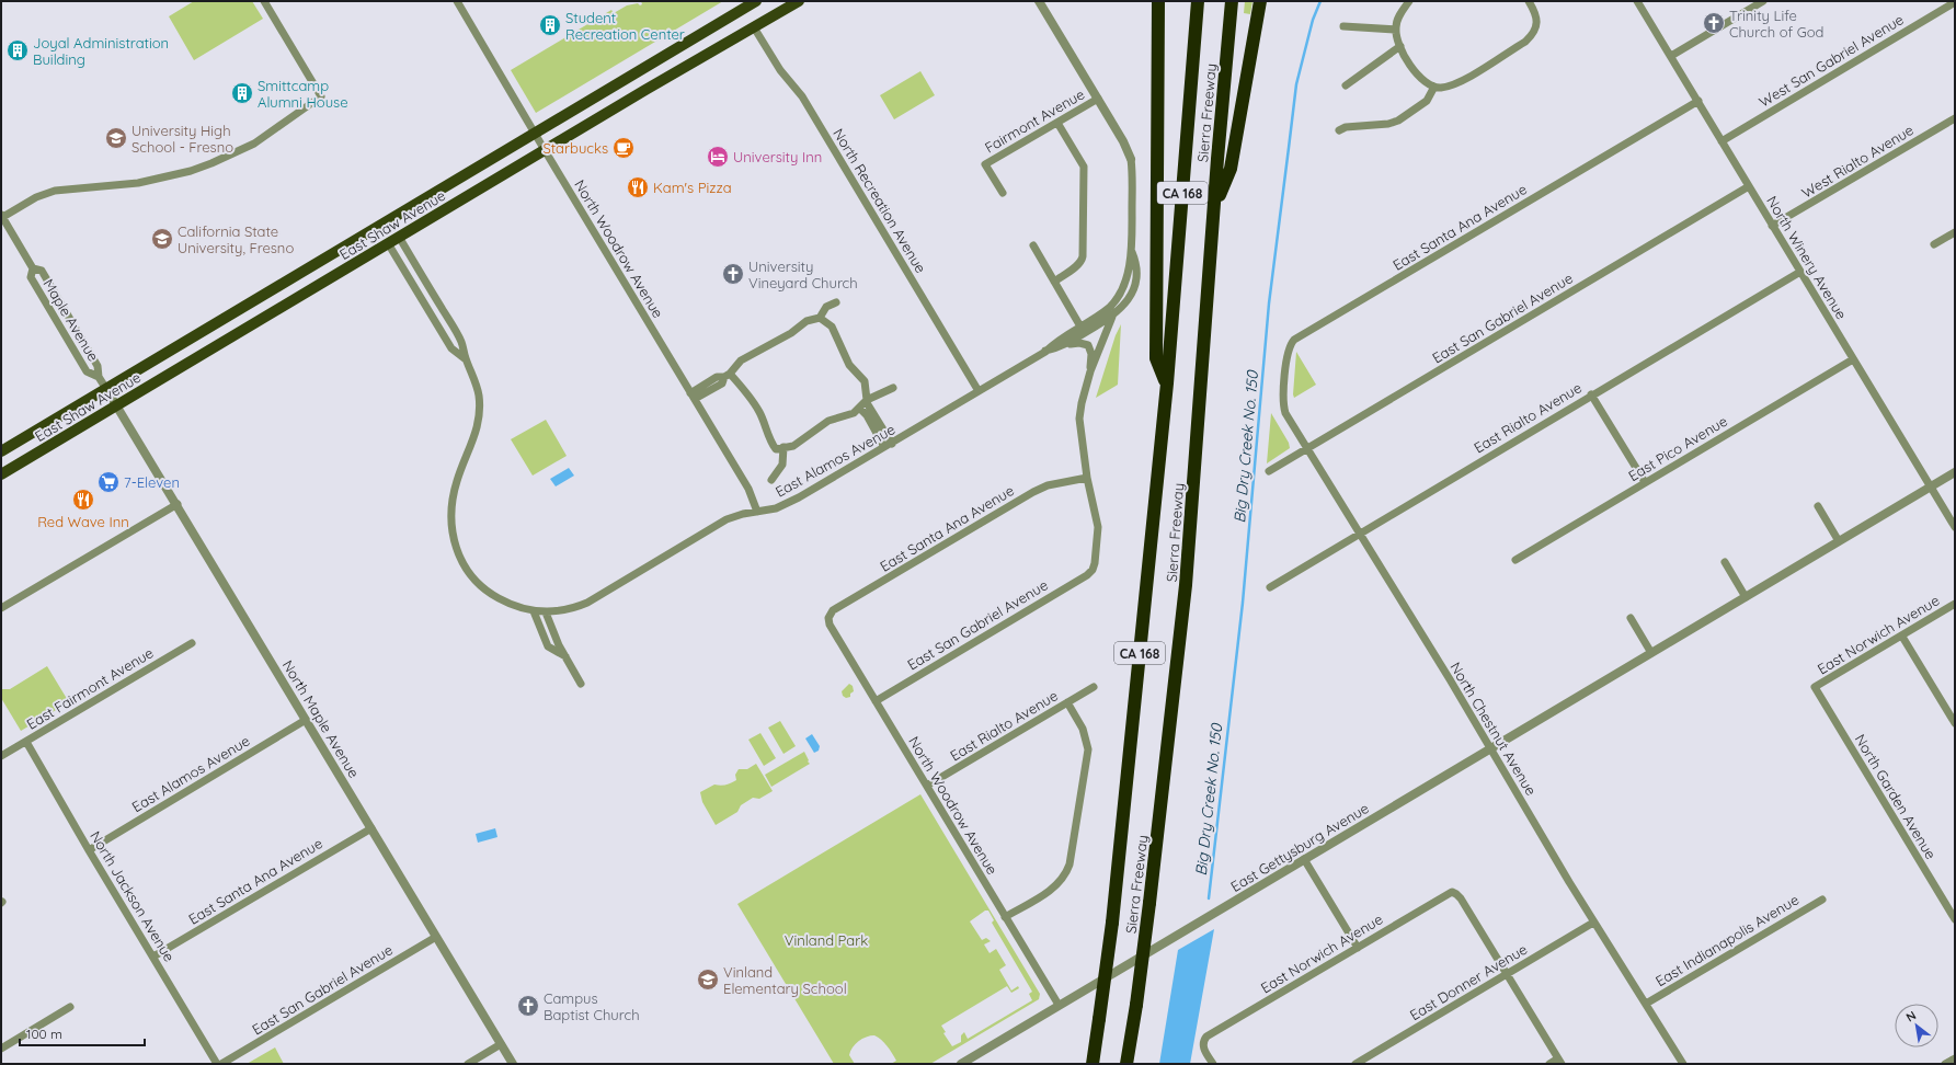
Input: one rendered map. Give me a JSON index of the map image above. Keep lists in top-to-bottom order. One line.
{"streets":{"highway":["Sierra Freeway","CA 168"],"main road":["East Shaw Avenue"],"street":["West San Gabriel Avenue","Fairmont Avenue","West Rialto Avenue","North Recreation Avenue","East Santa Ana Avenue","North Woodrow Avenue","North Winery Avenue","East San Gabriel Avenue","Maple Avenue","East Rialto Avenue","East Pico Avenue","East Alamos Avenue","East Norwich Avenue","East Fairmont Avenue","North Maple Avenue","North Chestnut Avenue","North Garden Avenue","East Gettysburg Avenue","North Jackson Avenue","East Indianapolis Avenue","East Donner Avenue"]},"crossings":[["West San Gabriel Avenue","North Winery Avenue"],["West Rialto Avenue","North Winery Avenue"],["North Recreation Avenue","East Shaw Avenue"],["North Recreation Avenue","East Alamos Avenue"],["East Shaw Avenue","North Woodrow Avenue"],["East Shaw Avenue","Maple Avenue"],["East Shaw Avenue","East Alamos Avenue"],["East Shaw Avenue","North Maple Avenue"],["East Santa Ana Avenue","North Woodrow Avenue"],["East Santa Ana Avenue","North Winery Avenue"],["East Santa Ana Avenue","East San Gabriel Avenue"],["East Santa Ana Avenue","North Maple Avenue"],["East Santa Ana Avenue","North Chestnut Avenue"],["East Santa Ana Avenue","North Jackson Avenue"],["North Woodrow Avenue","East San Gabriel Avenue"],["North Woodrow Avenue","East Rialto Avenue"],["North Woodrow Avenue","East Alamos Avenue"],["North Woodrow Avenue","East Gettysburg Avenue"],["North Winery Avenue","East San Gabriel Avenue"],["North Winery Avenue","East Rialto Avenue"],["North Winery Avenue","East Pico Avenue"],["North Winery Avenue","East Gettysburg Avenue"],["East San Gabriel Avenue","North Maple Avenue"],["East San Gabriel Avenue","North Chestnut Avenue"],["Maple Avenue","North Maple Avenue"],["East Rialto Avenue","North Chestnut Avenue"],["East Alamos Avenue","North Maple Avenue"],["East Alamos Avenue","North Jackson Avenue"],["East Norwich Avenue","North Garden Avenue"],["East Norwich Avenue","East Donner Avenue"],["East Fairmont Avenue","North Jackson Avenue"],["North Chestnut Avenue","East Gettysburg Avenue"],["North Chestnut Avenue","East Indianapolis Avenue"],["North Chestnut Avenue","East Donner Avenue"]],"water":["Big Dry Creek No. 150"],"parks":["Vinland Park"],"places":{"church":["Trinity Life Church of God","University Vineyard Church","Campus Baptist Church"],"building":["Student Recreation Center","Joyal Administration Building","Smittcamp Alumni House"],"school or university":["University High School - Fresno","California State University, Fresno","Vinland Elementary School"],"cafe":["Starbucks"],"hotel":["University Inn"],"restaurant":["Kam's Pizza","Red Wave Inn"],"supermarket":["7-Eleven"]},"scale_bar":"100 m","north":"top left"}
